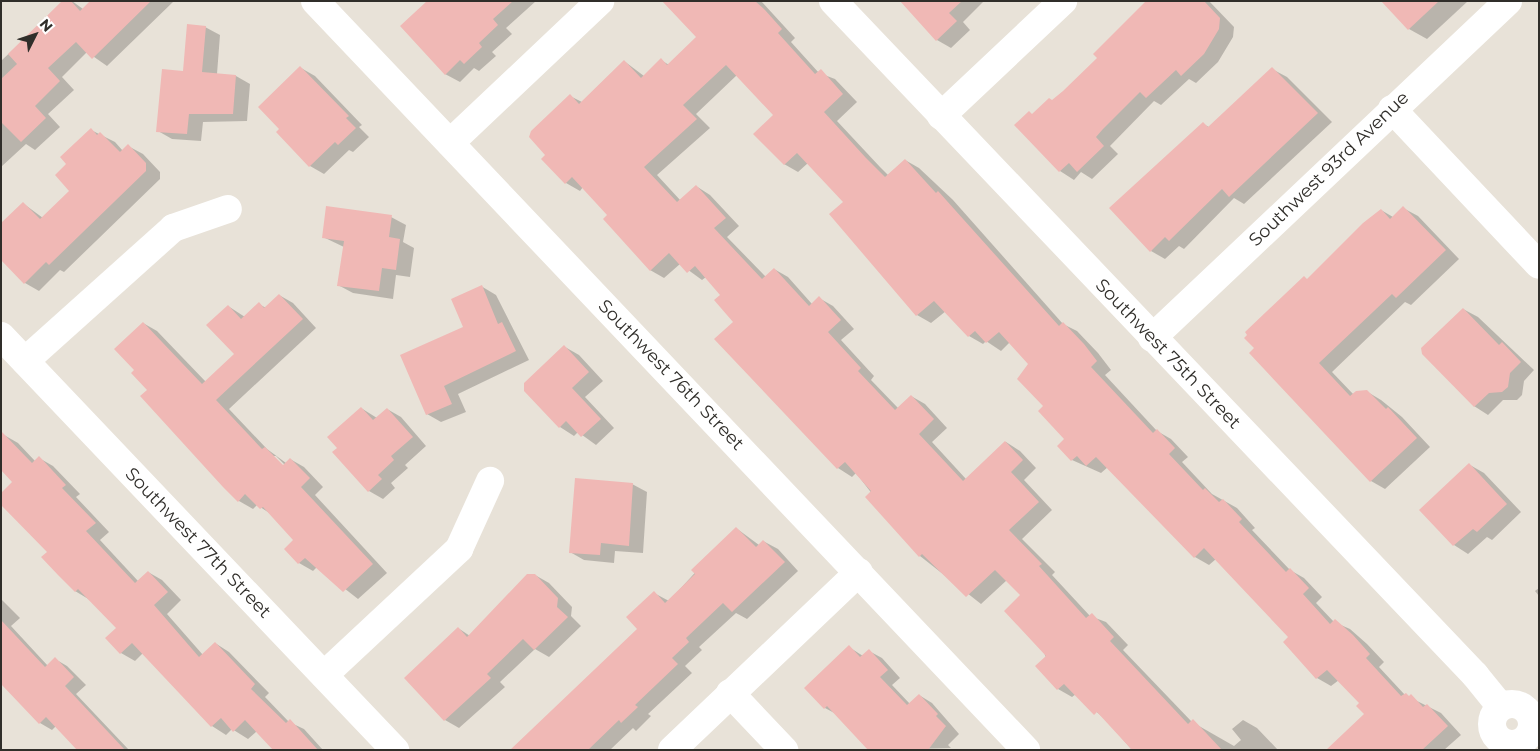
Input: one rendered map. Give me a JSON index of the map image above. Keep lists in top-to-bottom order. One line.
{"streets":{"street":["Southwest 93rd Avenue","Southwest 75th Street","Southwest 76th Street","Southwest 77th Street"]},"crossings":[["Southwest 93rd Avenue","Southwest 75th Street"]],"north":"top right"}
